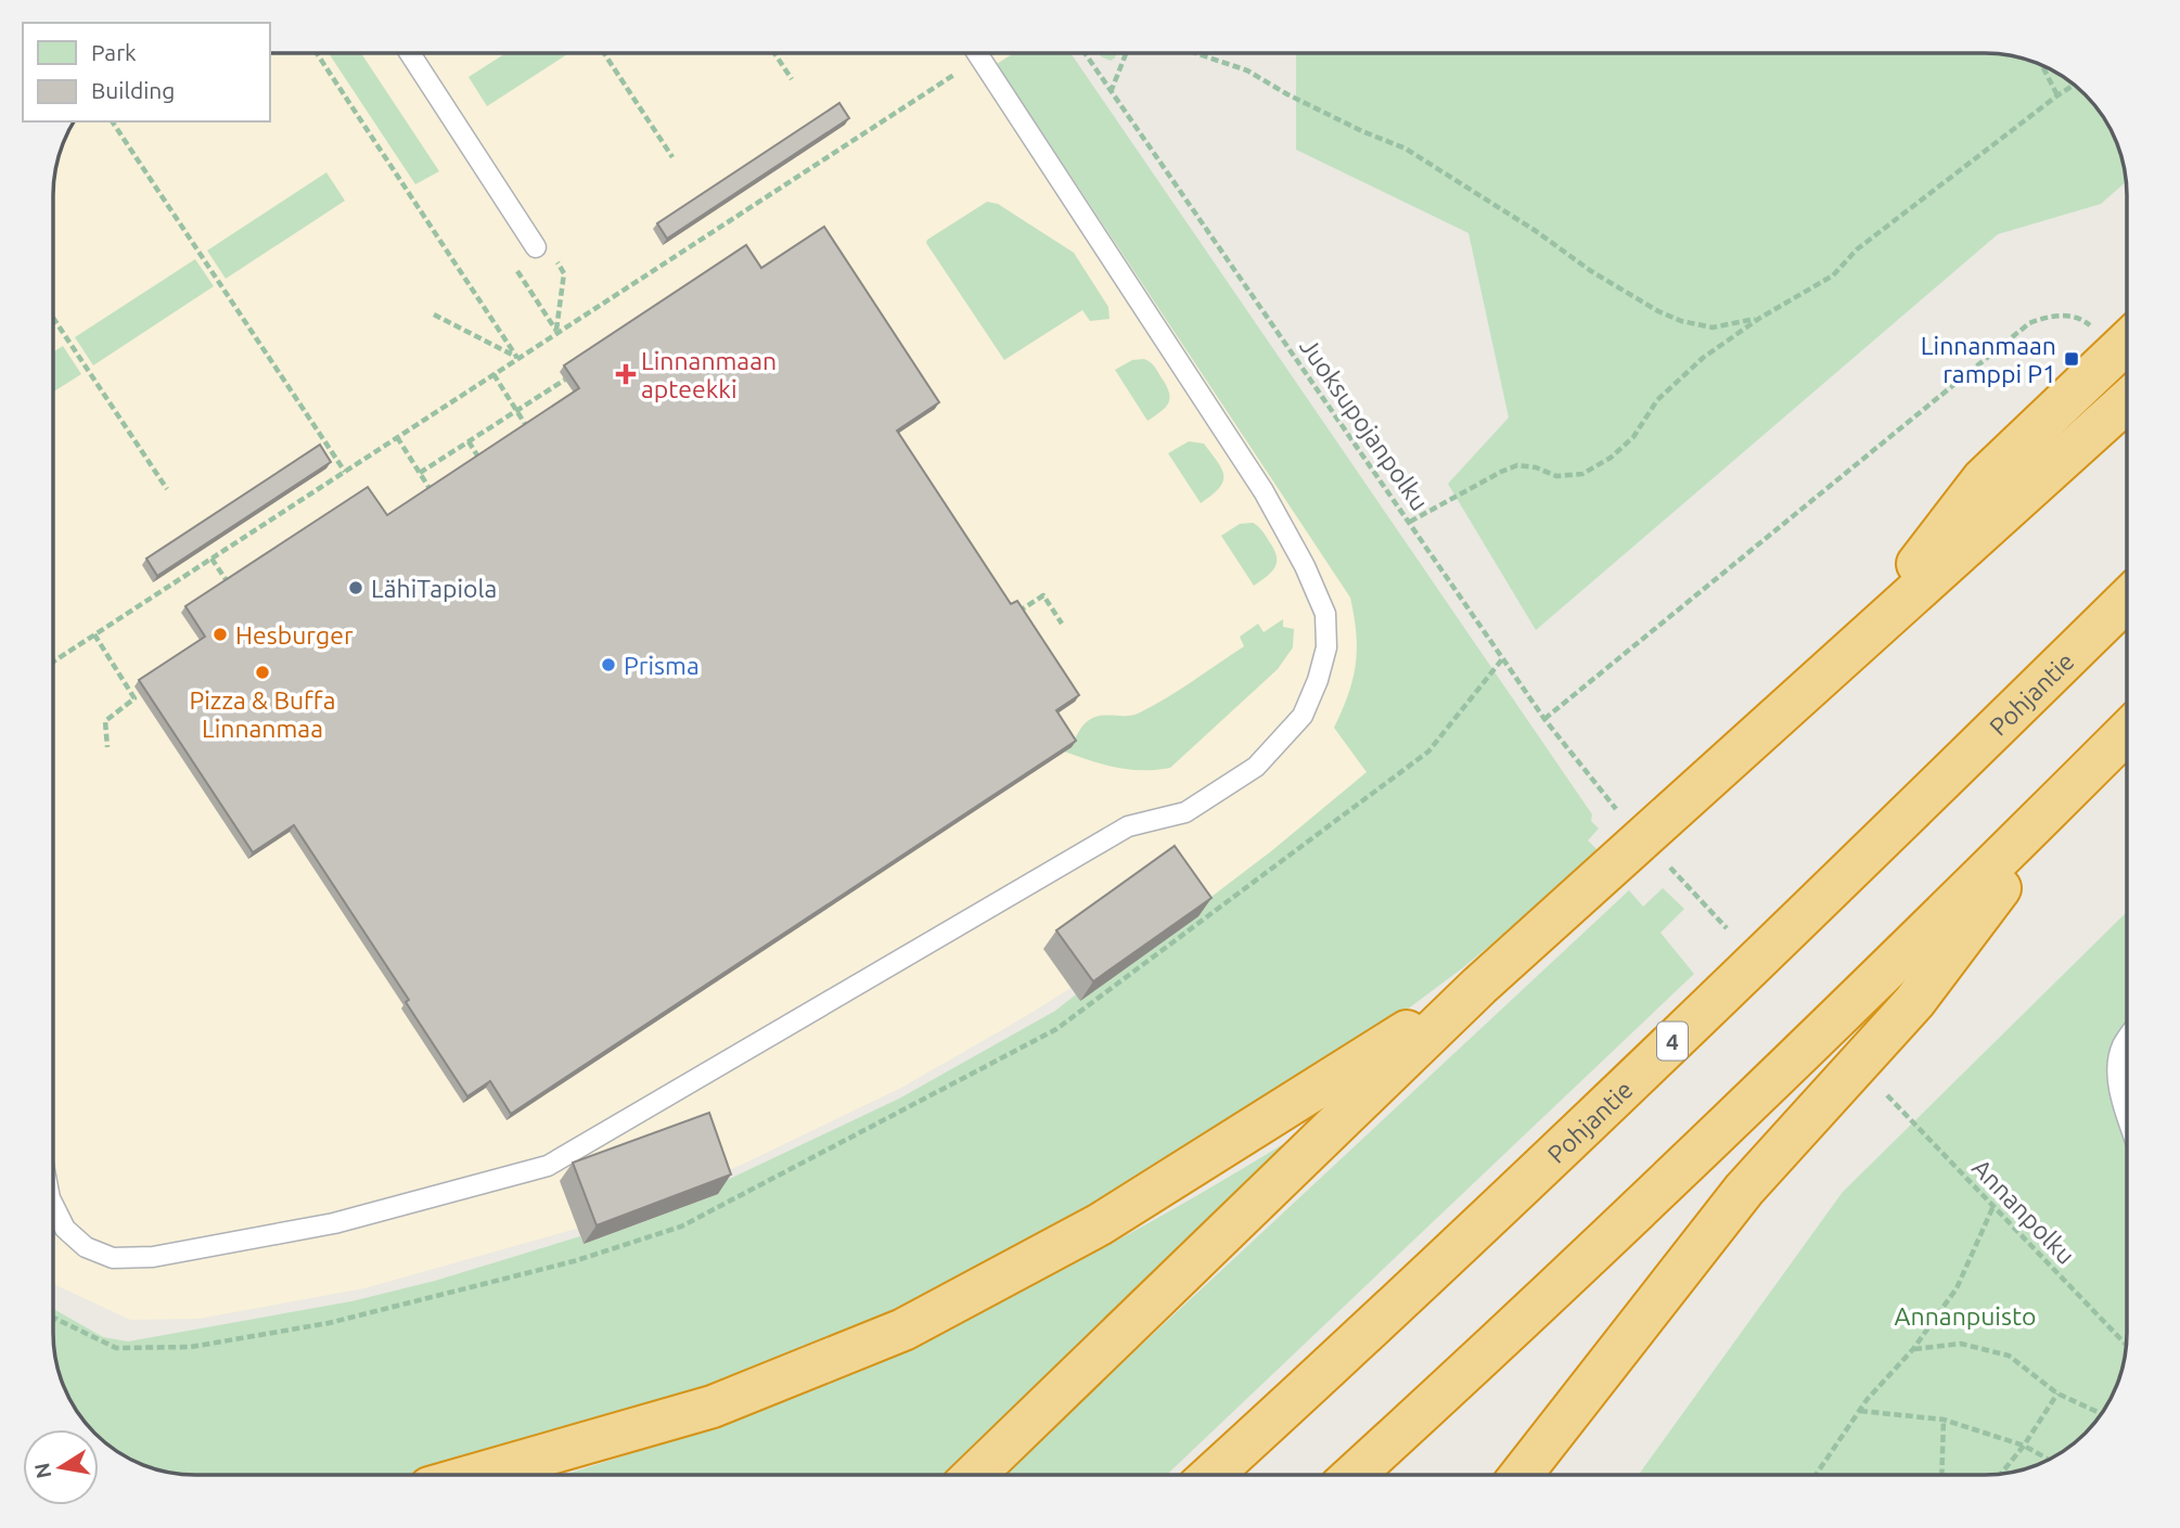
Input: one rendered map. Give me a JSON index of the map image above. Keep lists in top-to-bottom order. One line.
{"streets":{"highway":["Pohjantie","4"],"path":["Juoksupojanpolku","Annanpolku"]},"parks":["Annanpuisto"],"places":{"transit":["Linnanmaan ramppi P1"],"health":["Linnanmaan apteekki"],"other":["LähiTapiola","Hesburger","Prisma","Pizza & Buffa Linnanmaa"]},"legend":["Park","Building"],"north":"left"}
